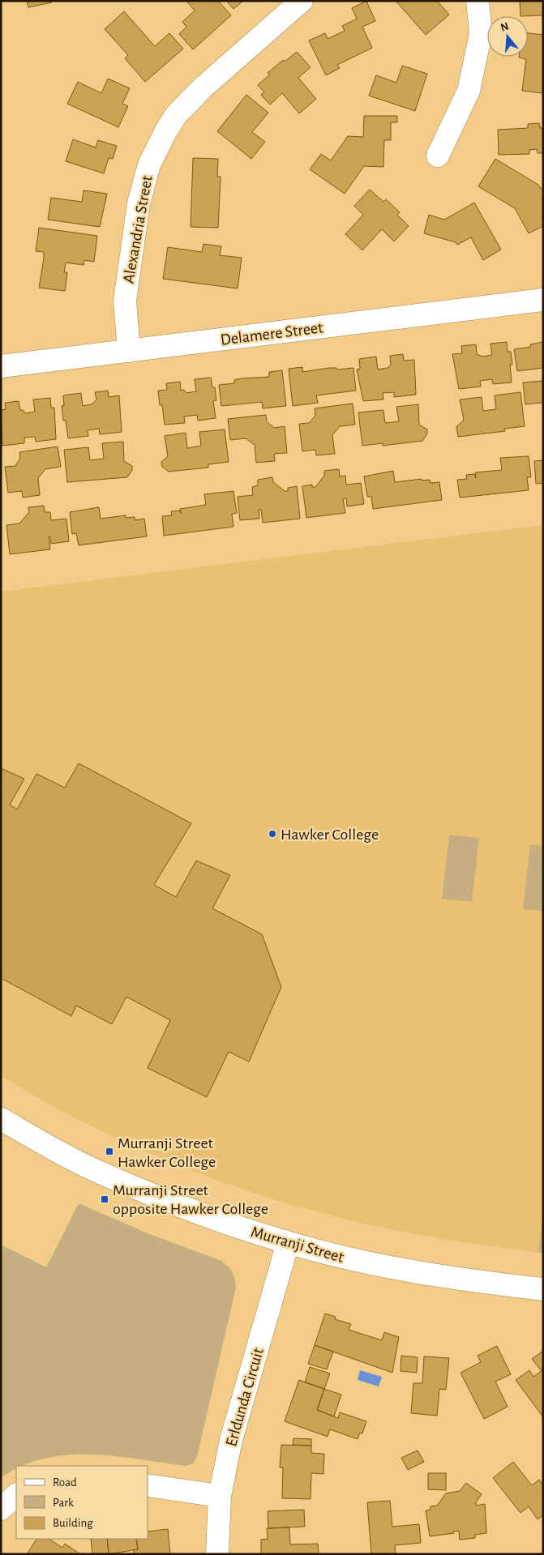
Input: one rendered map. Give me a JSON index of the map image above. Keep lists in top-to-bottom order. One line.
{"streets":{"street":["Alexandria Street","Delamere Street","Murranji Street","Erldunda Circuit"]},"crossings":[["Alexandria Street","Delamere Street"],["Murranji Street","Erldunda Circuit"]],"places":{"other":["Hawker College"],"transit":["Murranji Street Hawker College","Murranji Street opposite Hawker College"]},"legend":["Road","Park","Building"],"north":"top"}
